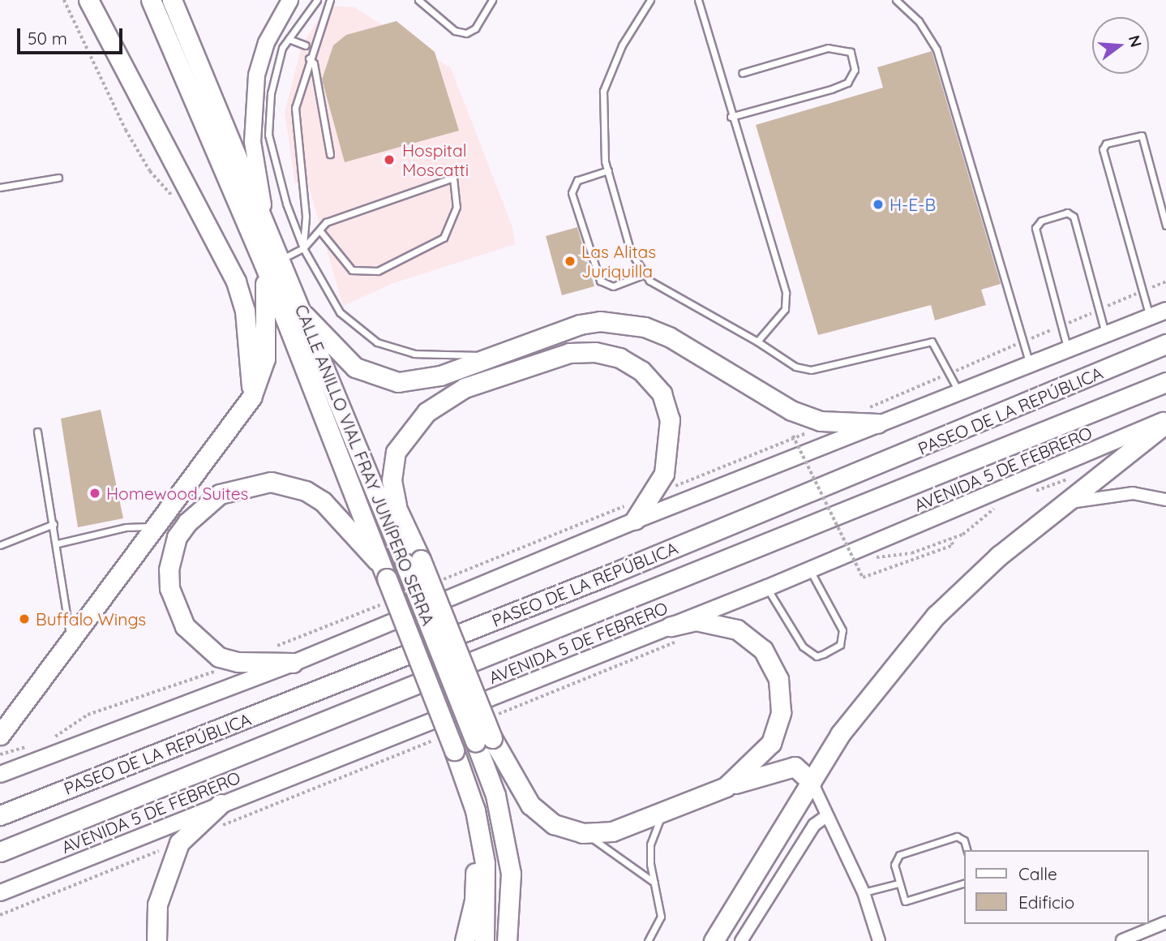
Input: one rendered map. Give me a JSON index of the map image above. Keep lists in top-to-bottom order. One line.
{"streets":{"highway":["PASEO DE LA REPÚBLICA","CALLE ANILLO VIAL FRAY JUNÍPERO SERRA"],"main road":["AVENIDA 5 DE FEBRERO"]},"places":["Hospital Moscatti","H-E-B","Las Alitas Juriquilla","Homewood Suites","Buffalo Wings"],"legend":["Calle","Edificio"],"scale_bar":"50 m","north":"right"}
